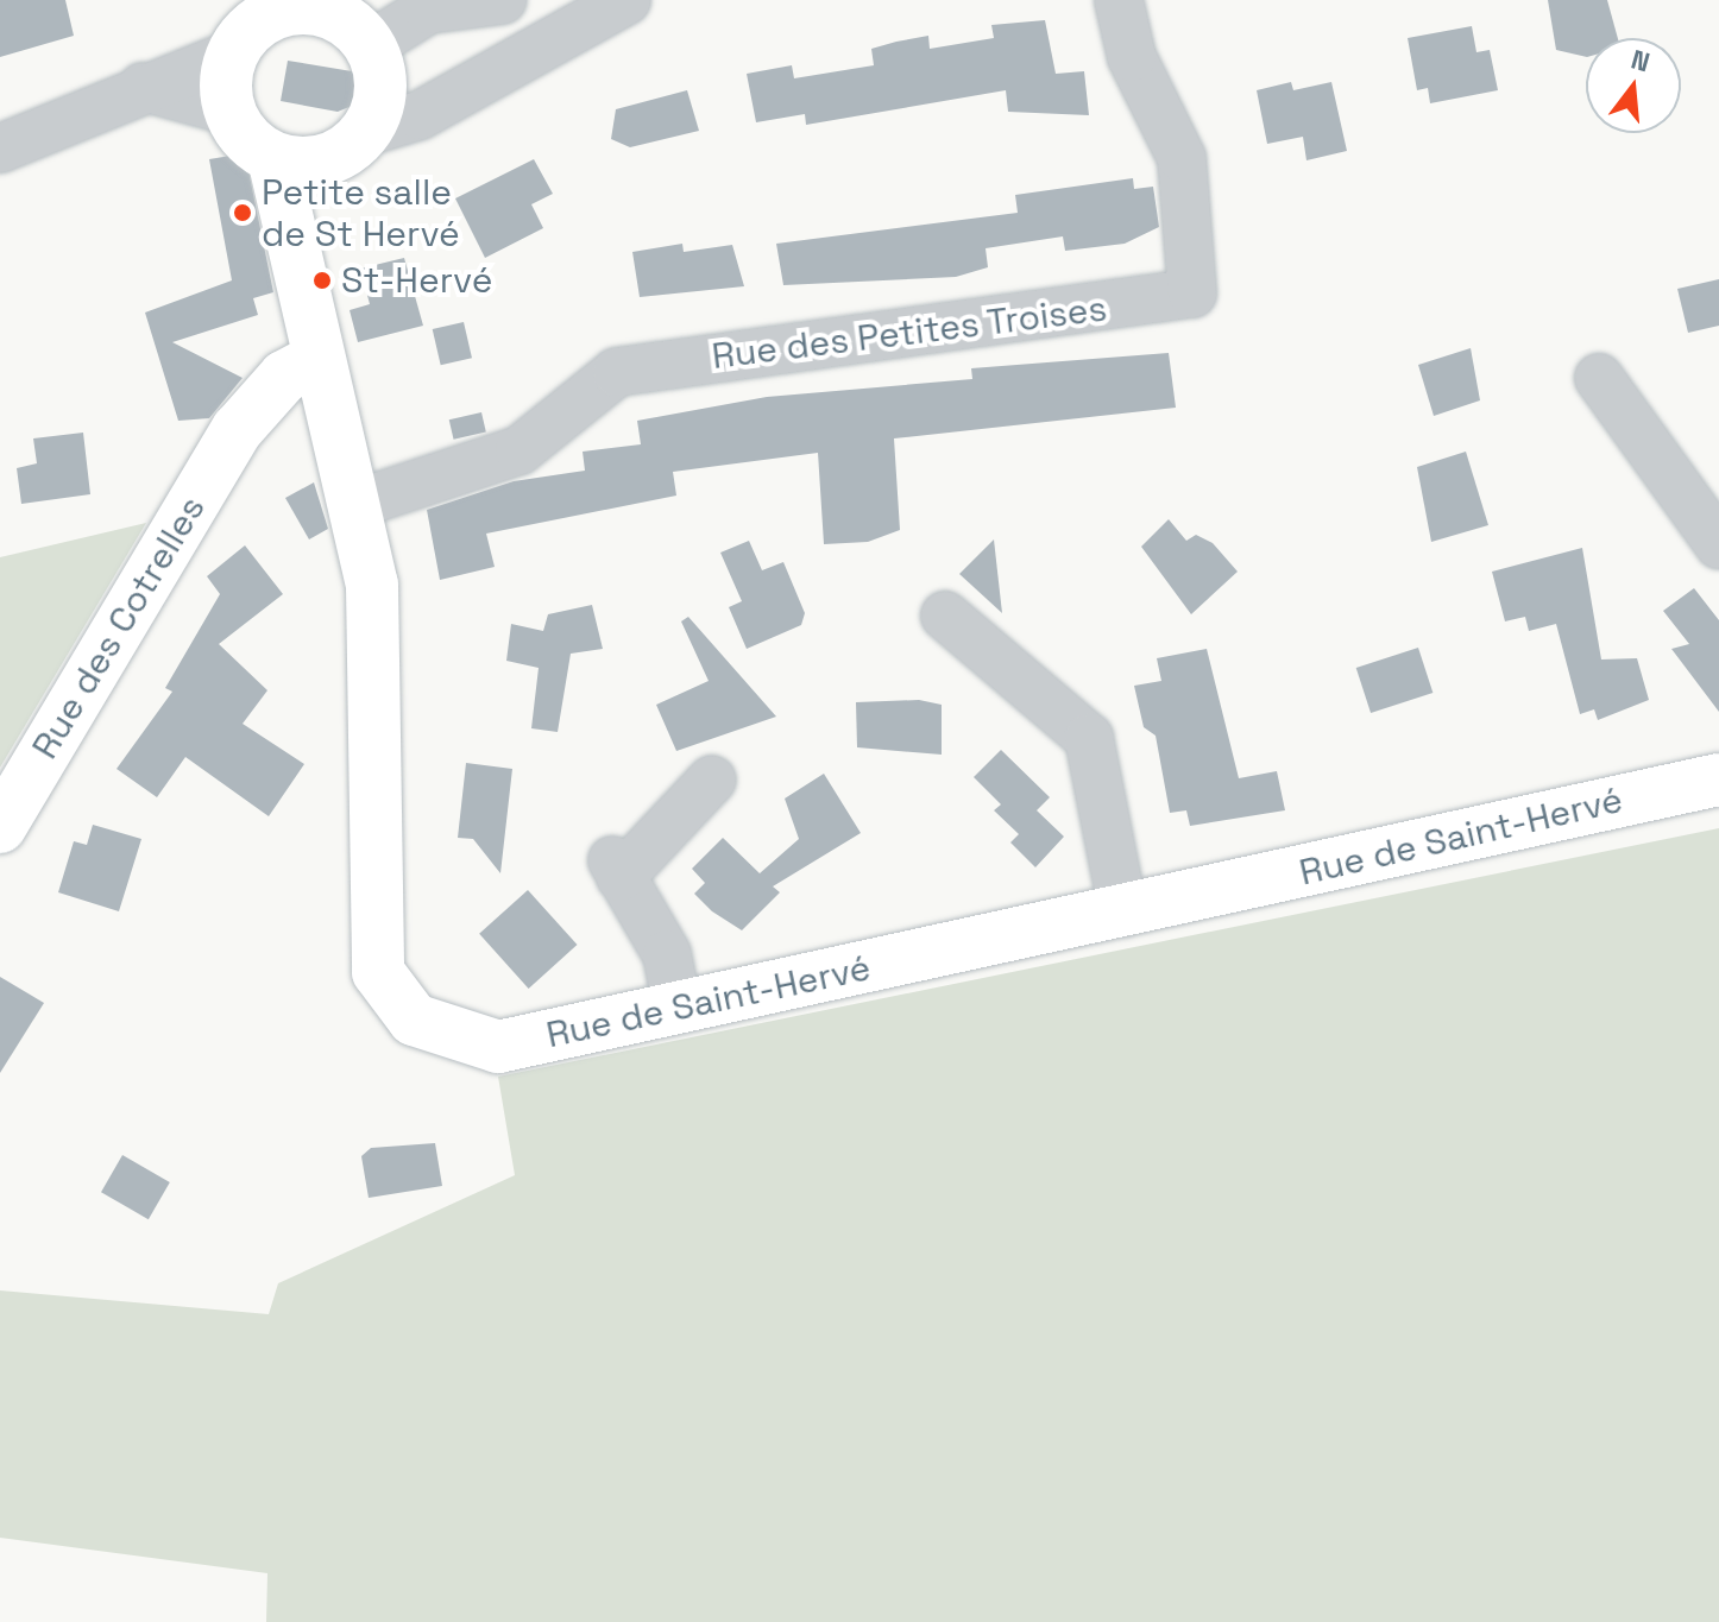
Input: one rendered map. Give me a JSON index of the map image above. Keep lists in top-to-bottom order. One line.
{"streets":{"street":["Rue des Petites Troises","Rue des Cotrelles","Rue de Saint-Hervé"]},"crossings":[["Rue des Petites Troises","Rue de Saint-Hervé"],["Rue des Cotrelles","Rue de Saint-Hervé"]],"places":["Petite salle de St Hervé","St-Hervé"],"north":"top"}
